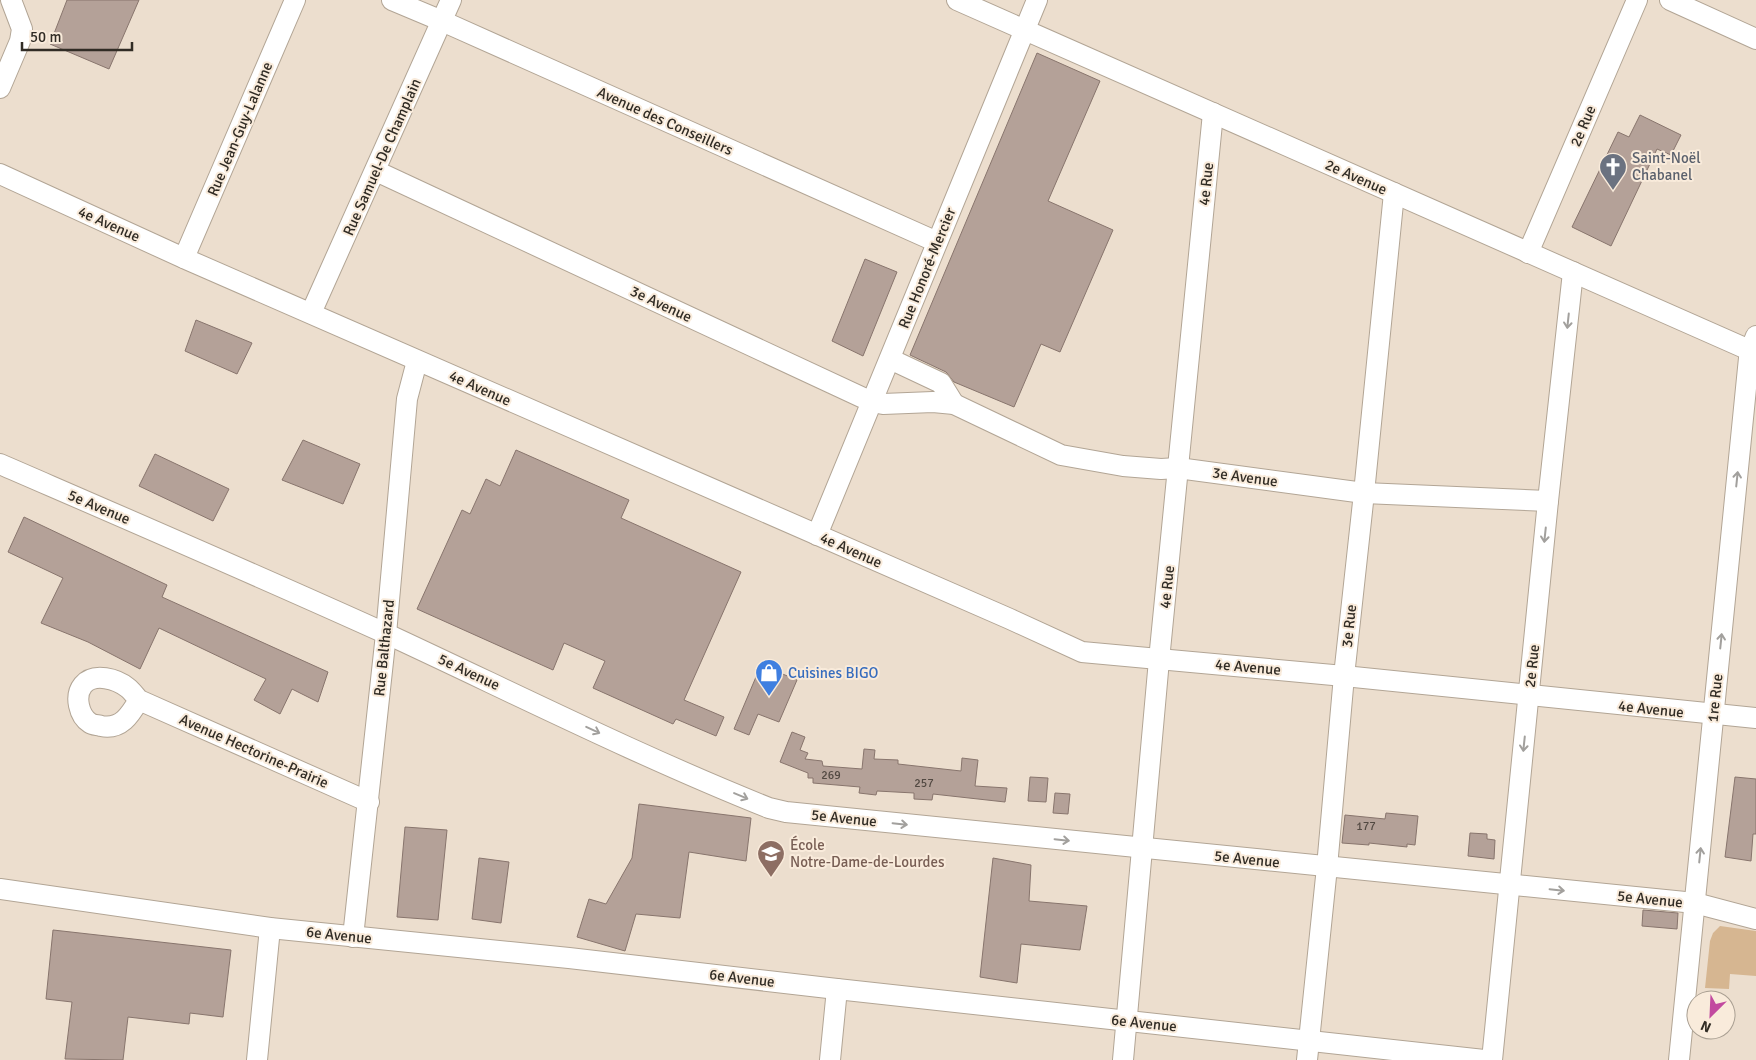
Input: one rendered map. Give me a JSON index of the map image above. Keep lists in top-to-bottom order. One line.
{"streets":{"street":["Avenue des Conseillers","2e Rue","Rue Jean-Guy-Lalanne","Rue Samuel-De Champlain","2e Avenue","4e Rue","4e Avenue","Rue Honoré-Mercier","3e Avenue","5e Avenue","3e Rue","Rue Balthazard","1re Rue","Avenue Hectorine-Prairie","6e Avenue"]},"crossings":[["Avenue des Conseillers","Rue Samuel-De Champlain"],["Avenue des Conseillers","Rue Honoré-Mercier"],["2e Rue","2e Avenue"],["2e Rue","4e Avenue"],["2e Rue","3e Avenue"],["2e Rue","5e Avenue"],["Rue Jean-Guy-Lalanne","4e Avenue"],["Rue Samuel-De Champlain","4e Avenue"],["Rue Samuel-De Champlain","3e Avenue"],["2e Avenue","4e Rue"],["2e Avenue","Rue Honoré-Mercier"],["2e Avenue","3e Rue"],["2e Avenue","1re Rue"],["4e Rue","4e Avenue"],["4e Rue","3e Avenue"],["4e Rue","5e Avenue"],["4e Rue","6e Avenue"],["4e Avenue","Rue Honoré-Mercier"],["4e Avenue","3e Rue"],["4e Avenue","Rue Balthazard"],["4e Avenue","1re Rue"],["Rue Honoré-Mercier","3e Avenue"],["3e Avenue","3e Rue"],["5e Avenue","3e Rue"],["5e Avenue","Rue Balthazard"],["5e Avenue","1re Rue"],["3e Rue","6e Avenue"],["Rue Balthazard","Avenue Hectorine-Prairie"],["Rue Balthazard","6e Avenue"]],"one_way":["2e Rue","5e Avenue","1re Rue"],"places":{"church":["Saint-Noël Chabanel"],"shop":["Cuisines BIGO"],"school or university":["École Notre-Dame-de-Lourdes"]},"house_numbers":["269","257","177"],"scale_bar":"50 m","north":"bottom left"}
